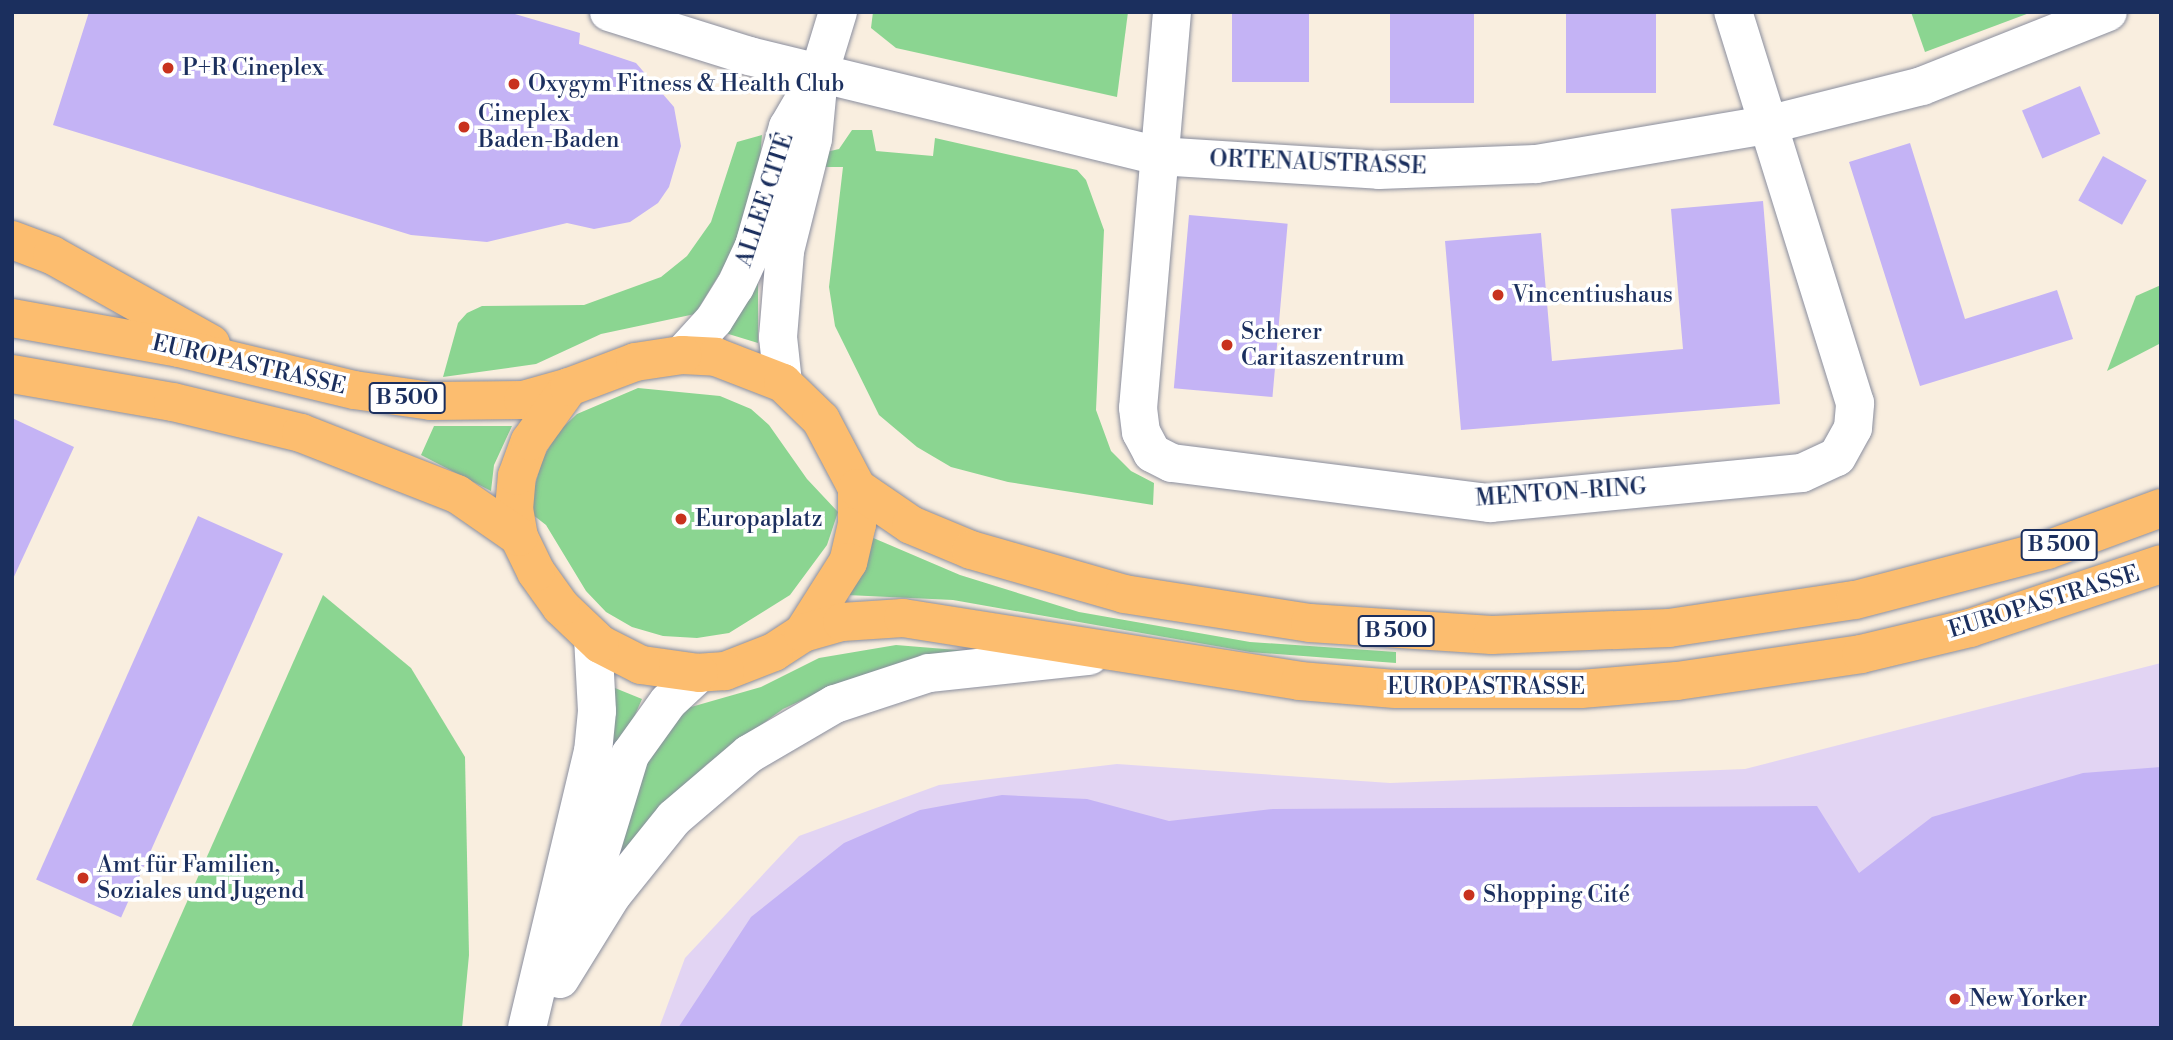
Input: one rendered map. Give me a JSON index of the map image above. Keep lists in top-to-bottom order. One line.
{"streets":{"main road":["EUROPASTRASSE","B 500"],"street":["ORTENAUSTRASSE","ALLEE CITÉ","MENTON-RING"]},"crossings":[["ORTENAUSTRASSE","ALLEE CITÉ"],["ORTENAUSTRASSE","MENTON-RING"],["ALLEE CITÉ","B 500"],["EUROPASTRASSE","B 500"]],"places":["P+R Cineplex","Oxygym Fitness & Health Club","Cineplex Baden-Baden","Vincentiushaus","Scherer Caritaszentrum","Europaplatz","Amt für Familien, Soziales und Jugend","Shopping Cité","New Yorker"]}
